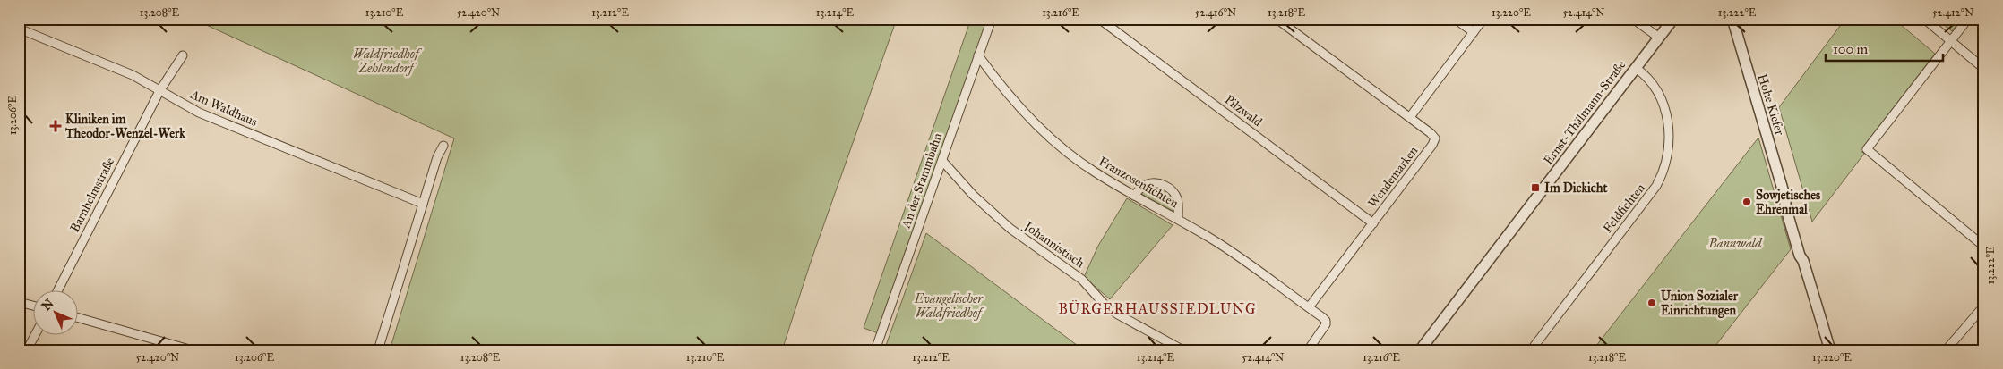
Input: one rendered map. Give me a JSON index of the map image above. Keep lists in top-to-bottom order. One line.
{"streets":{"street":["Hohe Kiefer","Am Waldhaus","Pilzwald","Ernst-Thälmann-Straße","Wendemarken","An der Stammbahn","Franzosenfichten","Barnhelmstraße","Feldfichten","Johannistisch"]},"crossings":[["Am Waldhaus","Barnhelmstraße"],["Pilzwald","Wendemarken"],["Ernst-Thälmann-Straße","Feldfichten"],["Wendemarken","Franzosenfichten"],["An der Stammbahn","Franzosenfichten"],["An der Stammbahn","Johannistisch"]],"districts":["BÜRGERHAUSSIEDLUNG"],"parks":["Waldfriedhof Zehlendorf","Bannwald","Evangelischer Waldfriedhof"],"places":{"health":["Kliniken im Theodor-Wenzel-Werk"],"transit":["Im Dickicht"],"other":["Sowjetisches Ehrenmal","Union Sozialer Einrichtungen"]},"scale_bar":"100 m","north":"top left","coordinates":["13.208°E","13.210°E","52.420°N","13.212°E","13.214°E","13.216°E","52.416°N","13.218°E","13.220°E","52.414°N","13.222°E","52.412°N","13.206°E"]}
